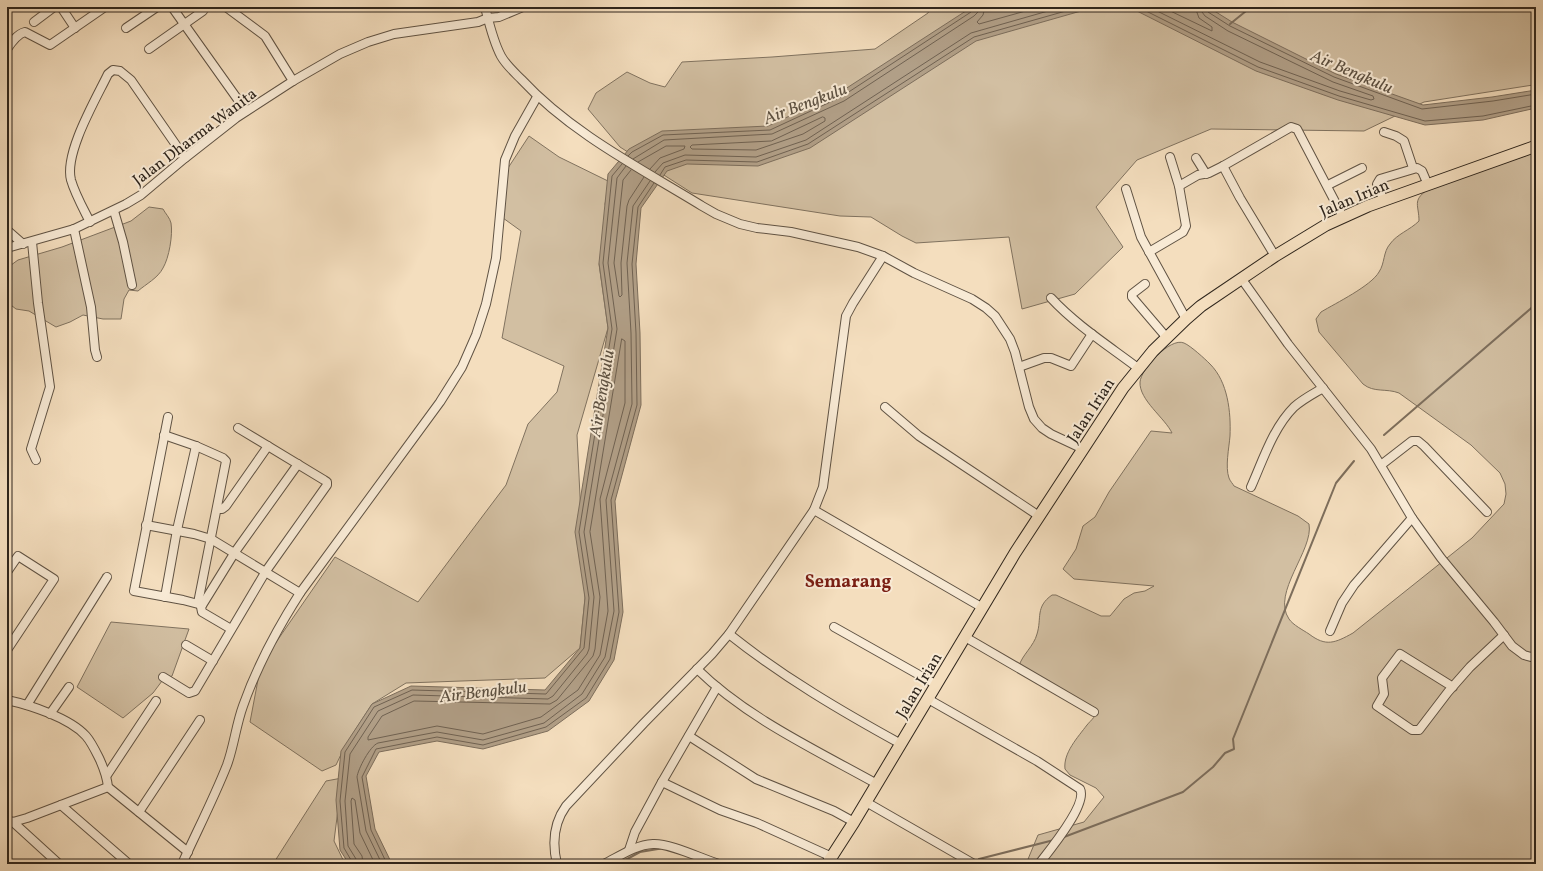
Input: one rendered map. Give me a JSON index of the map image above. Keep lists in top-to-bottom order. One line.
{"streets":{"main road":["Jalan Irian"],"street":["Jalan Dharma Wanita"]},"districts":["Semarang"],"water":["Air Bengkulu"]}
